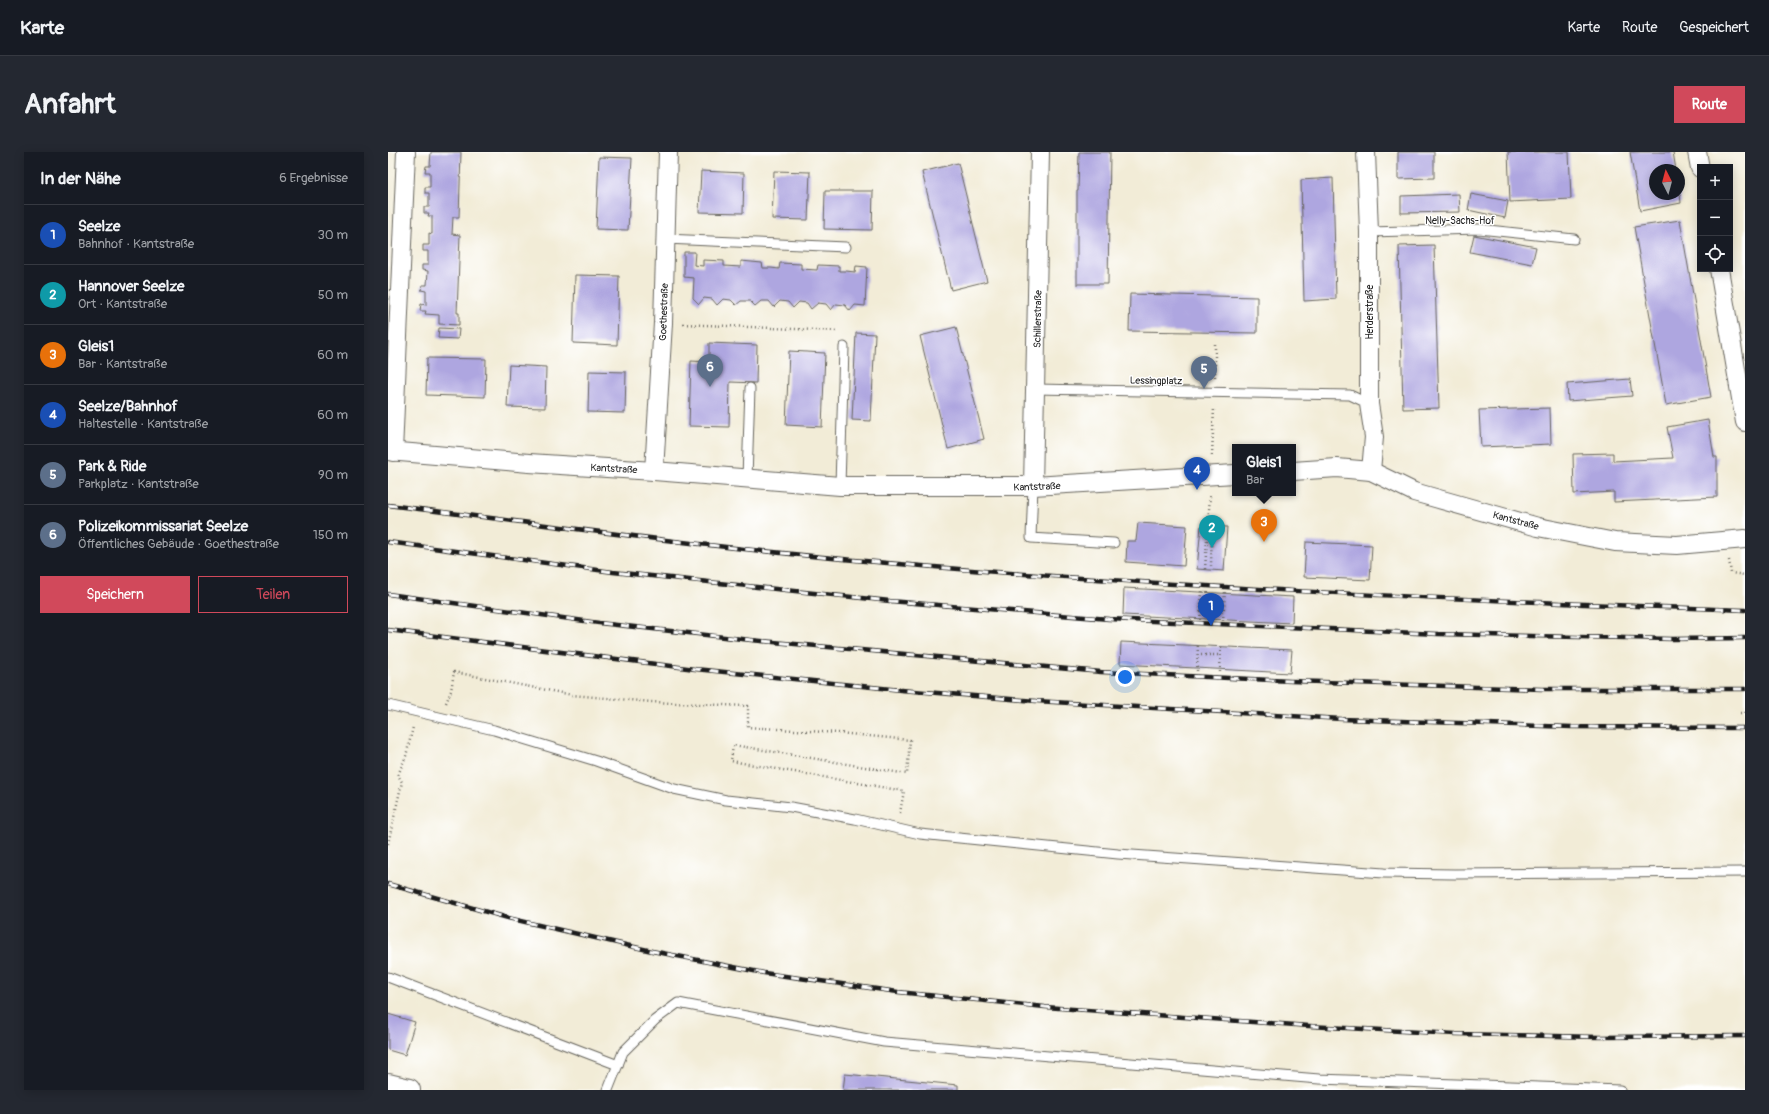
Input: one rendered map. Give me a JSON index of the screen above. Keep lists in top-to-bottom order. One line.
{"streets":{"street":["Goethestraße","Herderstraße","Schillerstraße","Kantstraße"],"lane":["Nelly-Sachs-Hof","Lessingplatz"]},"crossings":[["Nelly-Sachs-Hof","Herderstraße"],["Goethestraße","Kantstraße"],["Herderstraße","Lessingplatz"],["Herderstraße","Kantstraße"],["Schillerstraße","Lessingplatz"],["Schillerstraße","Kantstraße"]],"north":"top","page":{"header":"Karte","nav":["Karte","Route","Gespeichert"],"buttons":["Route",["Speichern","Teilen"]],"title":"Anfahrt","heading":["In der Nähe","6 Ergebnisse"],"map_buttons":["+","−"],"list":[{"mark":"1","name":"Seelze","note":"Bahnhof · Kantstraße","value":"30 m"},{"mark":"2","name":"Hannover Seelze","note":"Ort · Kantstraße","value":"50 m"},{"mark":"3","name":"Gleis1","note":"Bar · Kantstraße","value":"60 m"},{"mark":"4","name":"Seelze/Bahnhof","note":"Haltestelle · Kantstraße","value":"60 m"},{"mark":"5","name":"Park & Ride","note":"Parkplatz · Kantstraße","value":"90 m"},{"mark":"6","name":"Polizeikommissariat Seelze","note":"Öffentliches Gebäude · Goethestraße","value":"150 m"}],"pins":["6","5","4","3","2","1"],"popup":["Gleis1","Bar"]}}
